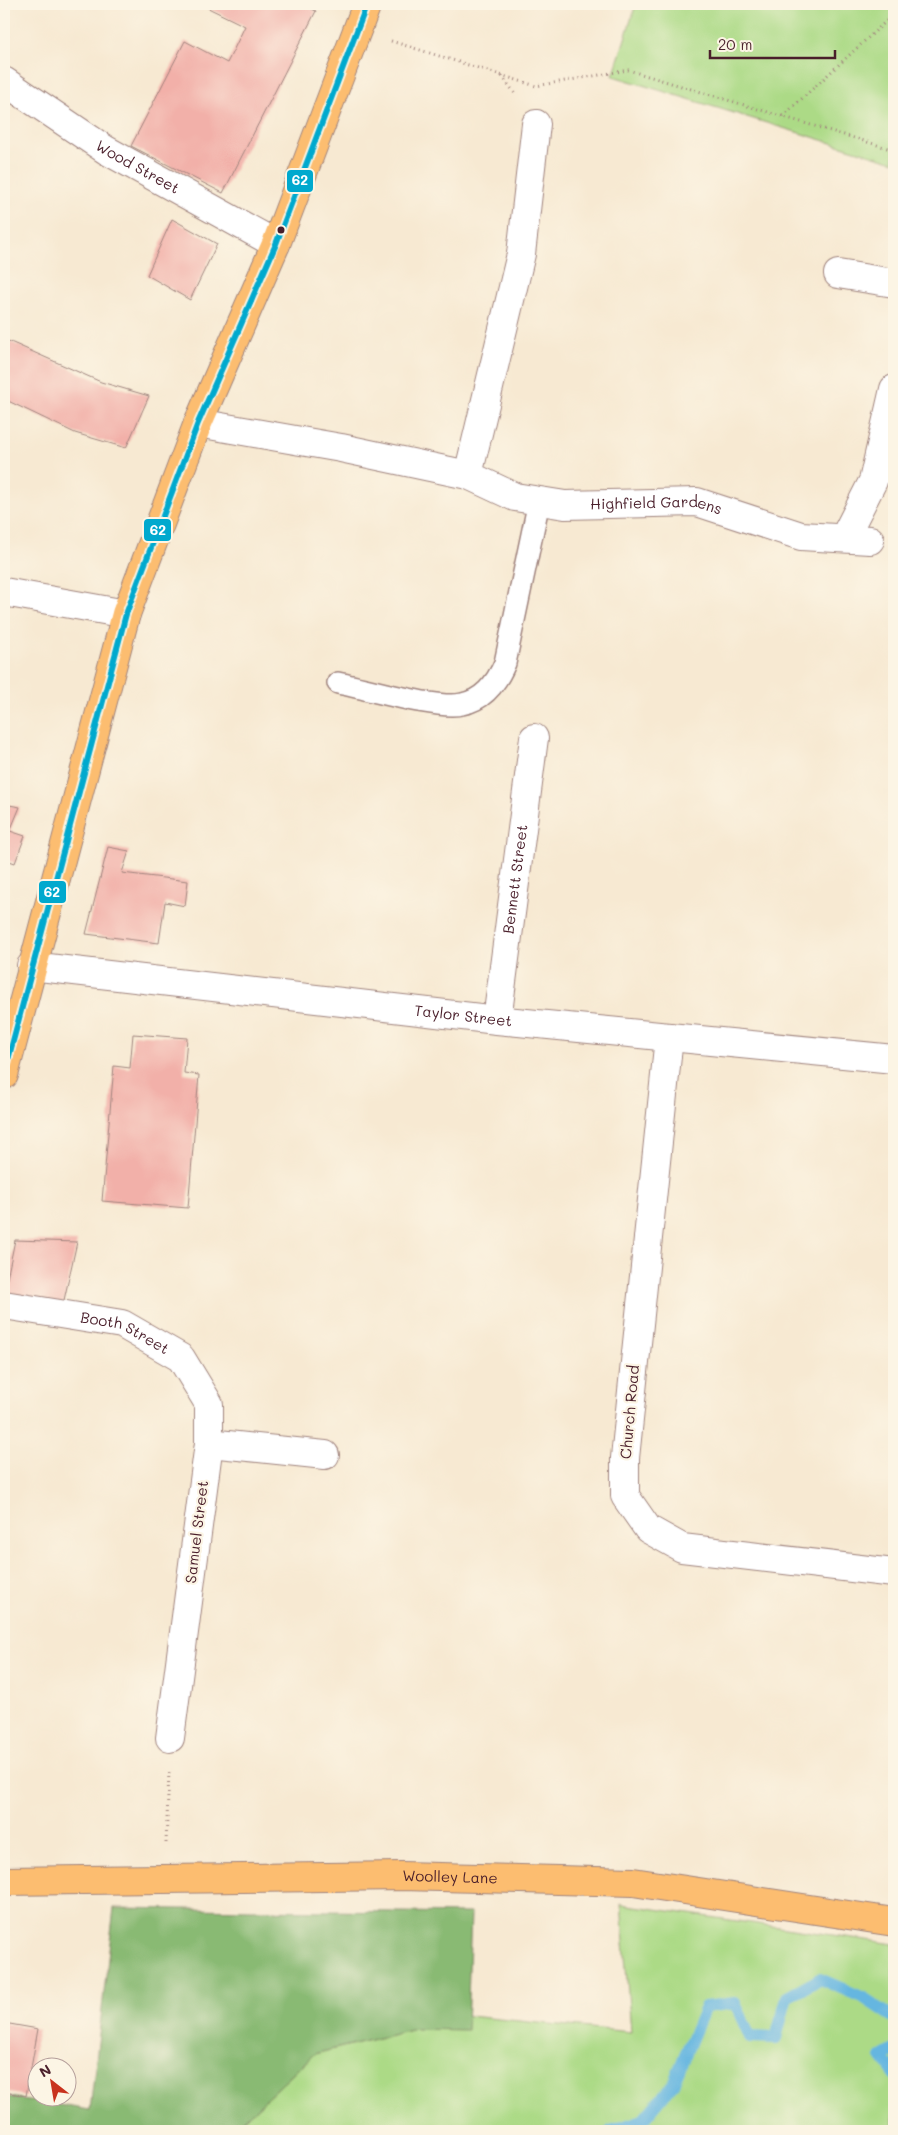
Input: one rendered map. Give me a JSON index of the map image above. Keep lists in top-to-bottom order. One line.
{"streets":{"main road":["Woolley Lane"],"street":["Wood Street","Highfield Gardens","Bennett Street","Taylor Street","Booth Street","Church Road","Samuel Street"]},"crossings":[["Bennett Street","Taylor Street"],["Taylor Street","Church Road"],["Booth Street","Samuel Street"]],"lines":["transit line 62"],"scale_bar":"20 m","north":"top left"}
